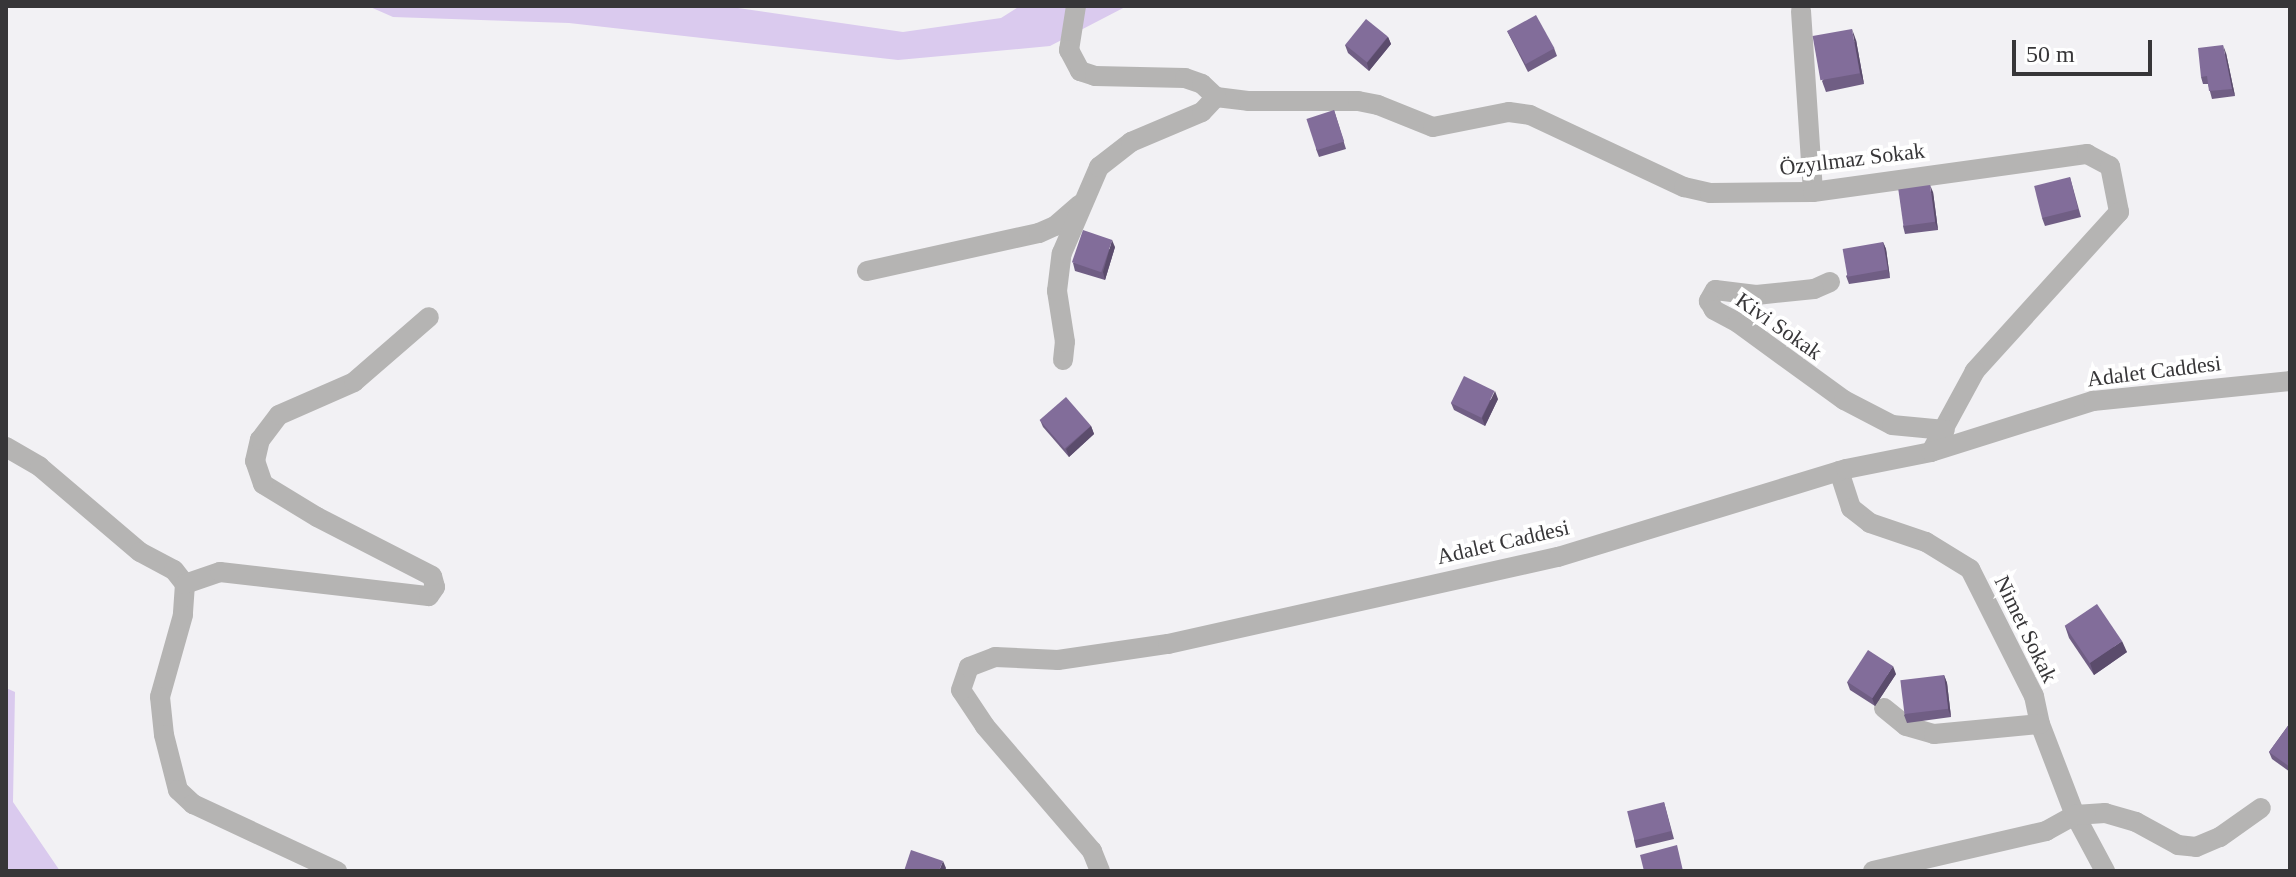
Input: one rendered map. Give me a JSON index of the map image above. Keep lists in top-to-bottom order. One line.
{"streets":{"street":["Özyılmaz Sokak","Kivi Sokak","Adalet Caddesi","Nimet Sokak"]},"crossings":[["Özyılmaz Sokak","Kivi Sokak"],["Özyılmaz Sokak","Adalet Caddesi"],["Adalet Caddesi","Nimet Sokak"]],"scale_bar":"50 m"}
